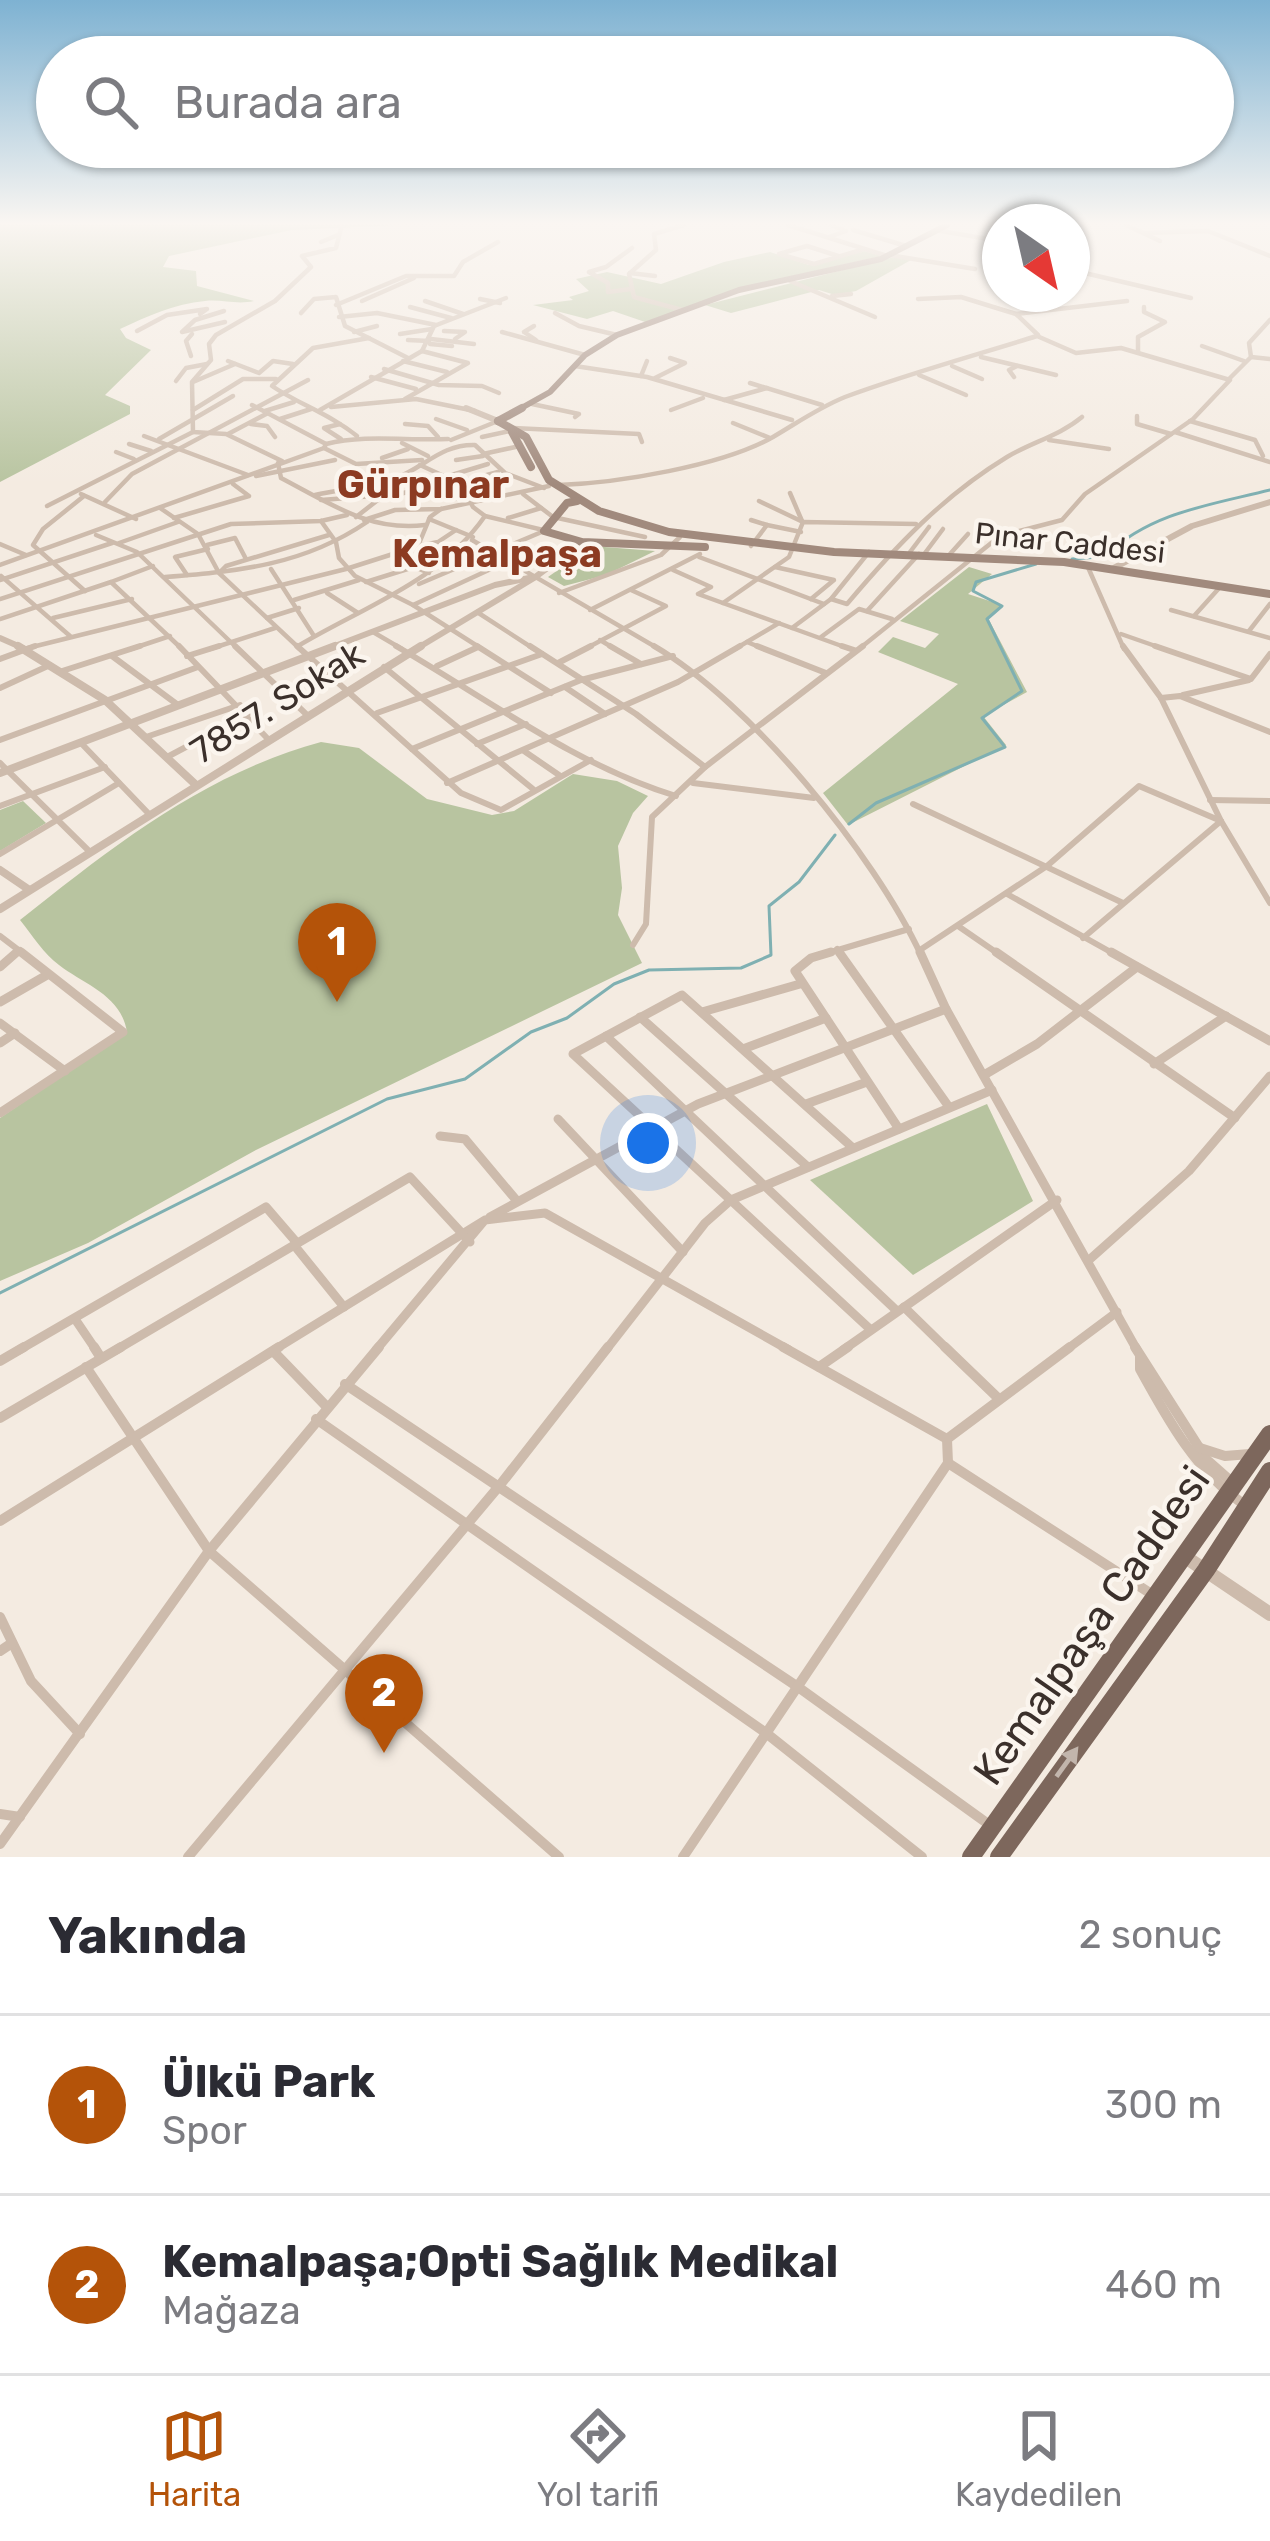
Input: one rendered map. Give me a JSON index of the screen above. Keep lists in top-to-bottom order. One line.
{"streets":{"main road":["Pınar Caddesi","Kemalpaşa Caddesi"],"street":["7857. Sokak"]},"crossings":[["Pınar Caddesi","7857. Sokak"]],"districts":["Gürpınar","Kemalpaşa"],"north":"bottom right","page":{"search":"Burada ara","pins":["1","2"],"heading":["Yakında","2 sonuç"],"list":[{"mark":"1","name":"Ülkü Park","note":"Spor","value":"300 m"},{"mark":"2","name":"Kemalpaşa;Opti Sağlık Medikal","note":"Mağaza","value":"460 m"}],"nav":["Harita","Yol tarifi","Kaydedilen"]}}
